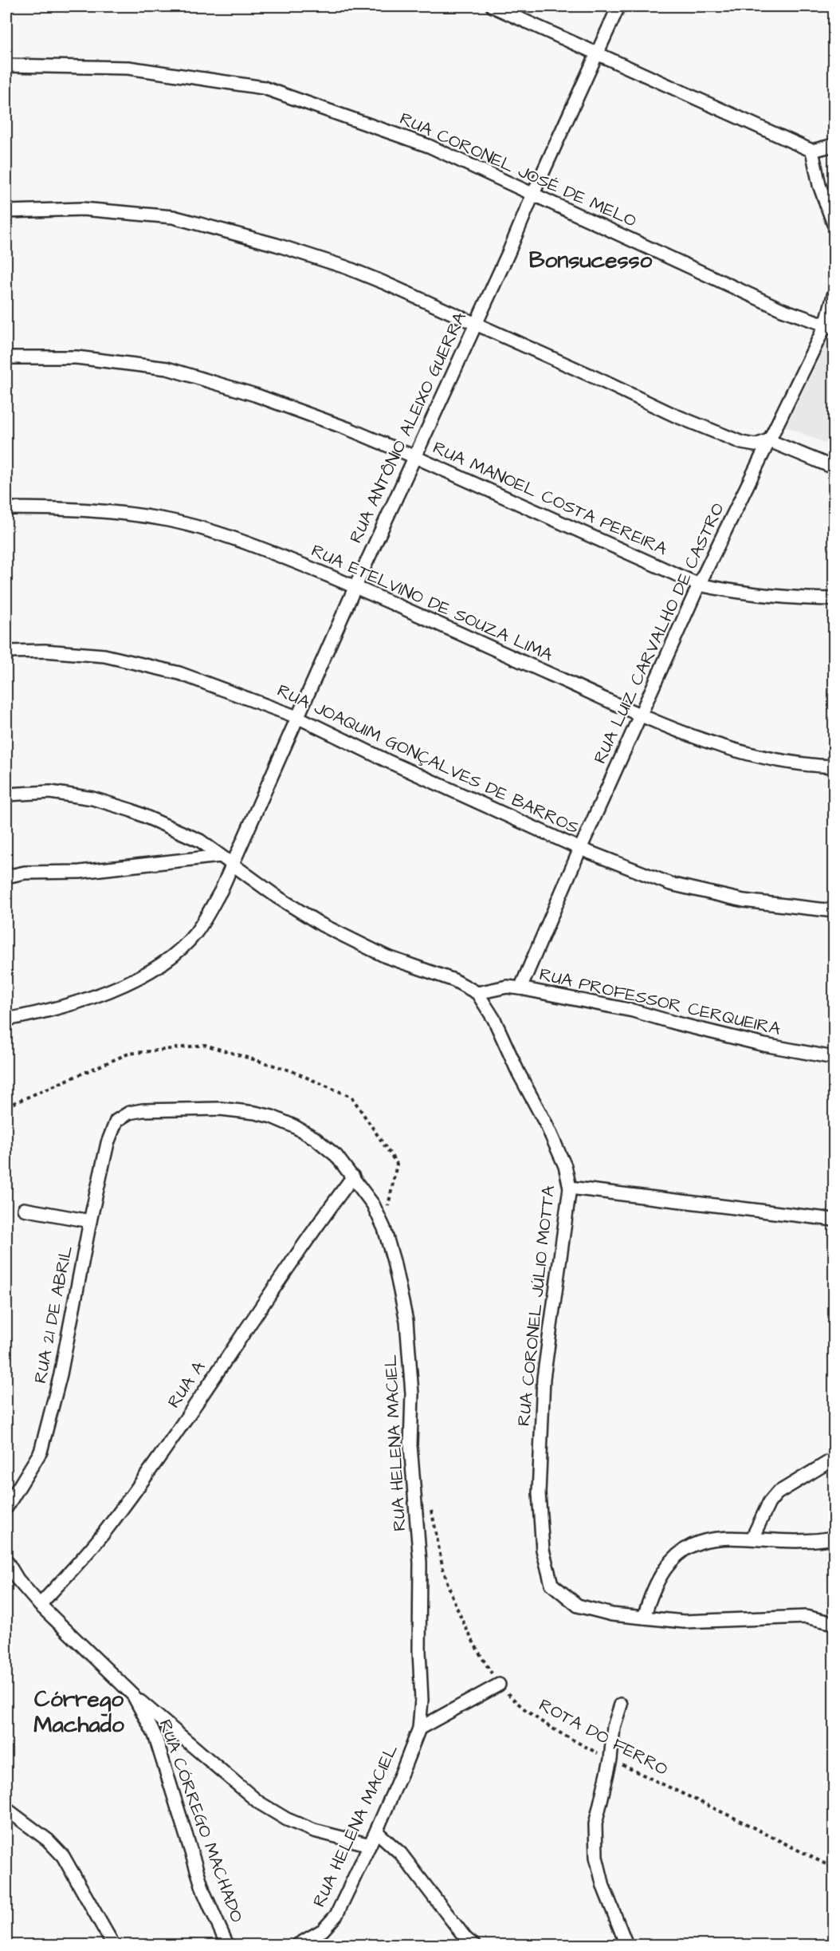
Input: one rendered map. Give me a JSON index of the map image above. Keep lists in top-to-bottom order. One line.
{"streets":{"street":["RUA CORONEL JOSÉ DE MELO","RUA ANTÔNIO ALEIXO GUERRA","RUA MANOEL COSTA PEREIRA","RUA ETELVINO DE SOUZA LIMA","RUA LUIZ CARVALHO DE CASTRO","RUA JOAQUIM GONÇALVES DE BARROS","RUA PROFESSOR CERQUEIRA","RUA CORONEL JÚLIO MOTTA","RUA 21 DE ABRIL","RUA A","RUA HELENA MACIEL","RUA CÓRREGO MACHADO"],"path":["ROTA DO FERRO"]},"crossings":[["RUA CORONEL JOSÉ DE MELO","RUA ANTÔNIO ALEIXO GUERRA"],["RUA CORONEL JOSÉ DE MELO","RUA LUIZ CARVALHO DE CASTRO"],["RUA ANTÔNIO ALEIXO GUERRA","RUA MANOEL COSTA PEREIRA"],["RUA ANTÔNIO ALEIXO GUERRA","RUA ETELVINO DE SOUZA LIMA"],["RUA ANTÔNIO ALEIXO GUERRA","RUA JOAQUIM GONÇALVES DE BARROS"],["RUA ANTÔNIO ALEIXO GUERRA","RUA CORONEL JÚLIO MOTTA"],["RUA MANOEL COSTA PEREIRA","RUA LUIZ CARVALHO DE CASTRO"],["RUA ETELVINO DE SOUZA LIMA","RUA LUIZ CARVALHO DE CASTRO"],["RUA LUIZ CARVALHO DE CASTRO","RUA JOAQUIM GONÇALVES DE BARROS"],["RUA LUIZ CARVALHO DE CASTRO","RUA PROFESSOR CERQUEIRA"],["RUA PROFESSOR CERQUEIRA","RUA CORONEL JÚLIO MOTTA"],["RUA 21 DE ABRIL","RUA HELENA MACIEL"],["RUA A","RUA HELENA MACIEL"],["RUA A","RUA CÓRREGO MACHADO"]],"districts":["Bonsucesso","Córrego Machado"]}
